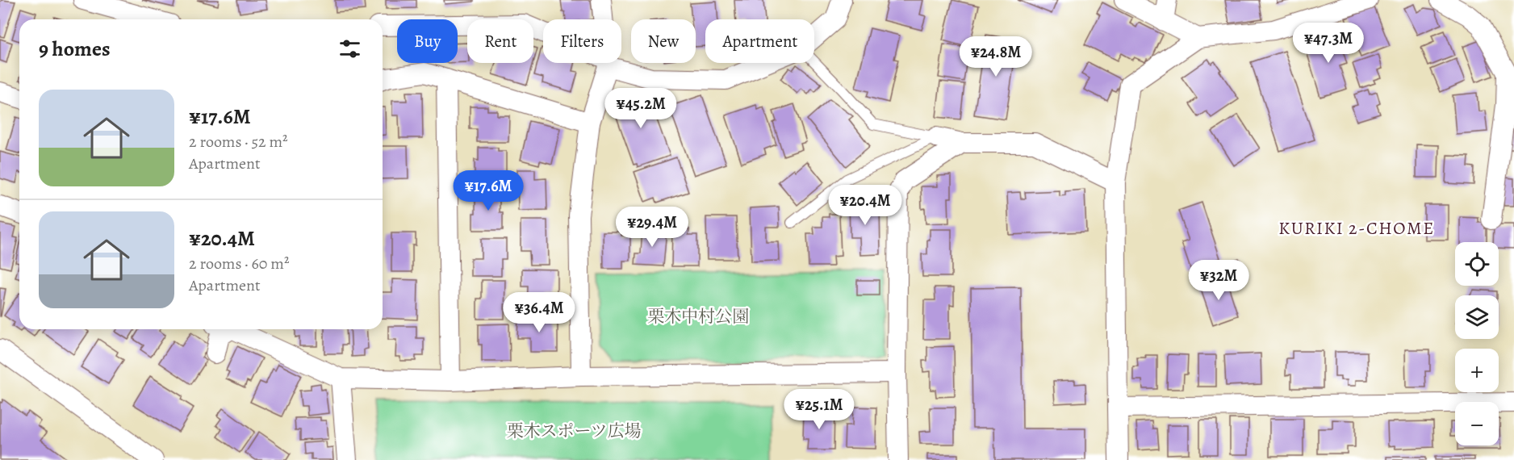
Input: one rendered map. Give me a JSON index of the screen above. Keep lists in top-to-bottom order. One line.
{"districts":["KURIKI 2-CHOME"],"parks":["栗木中村公園","栗木スポーツ広場"],"page":{"chip":["Buy","Rent","Filters","New","Apartment"],"heading":"9 homes","price":["¥47.3M","¥24.8M","¥45.2M","¥17.6M","¥20.4M","¥29.4M","¥32M","¥36.4M","¥25.1M"],"list":[{"name":"¥17.6M","note":"2 rooms · 52 m² · Apartment"},{"name":"¥20.4M","note":"2 rooms · 60 m² · Apartment"}],"map_buttons":["+","−"]}}
